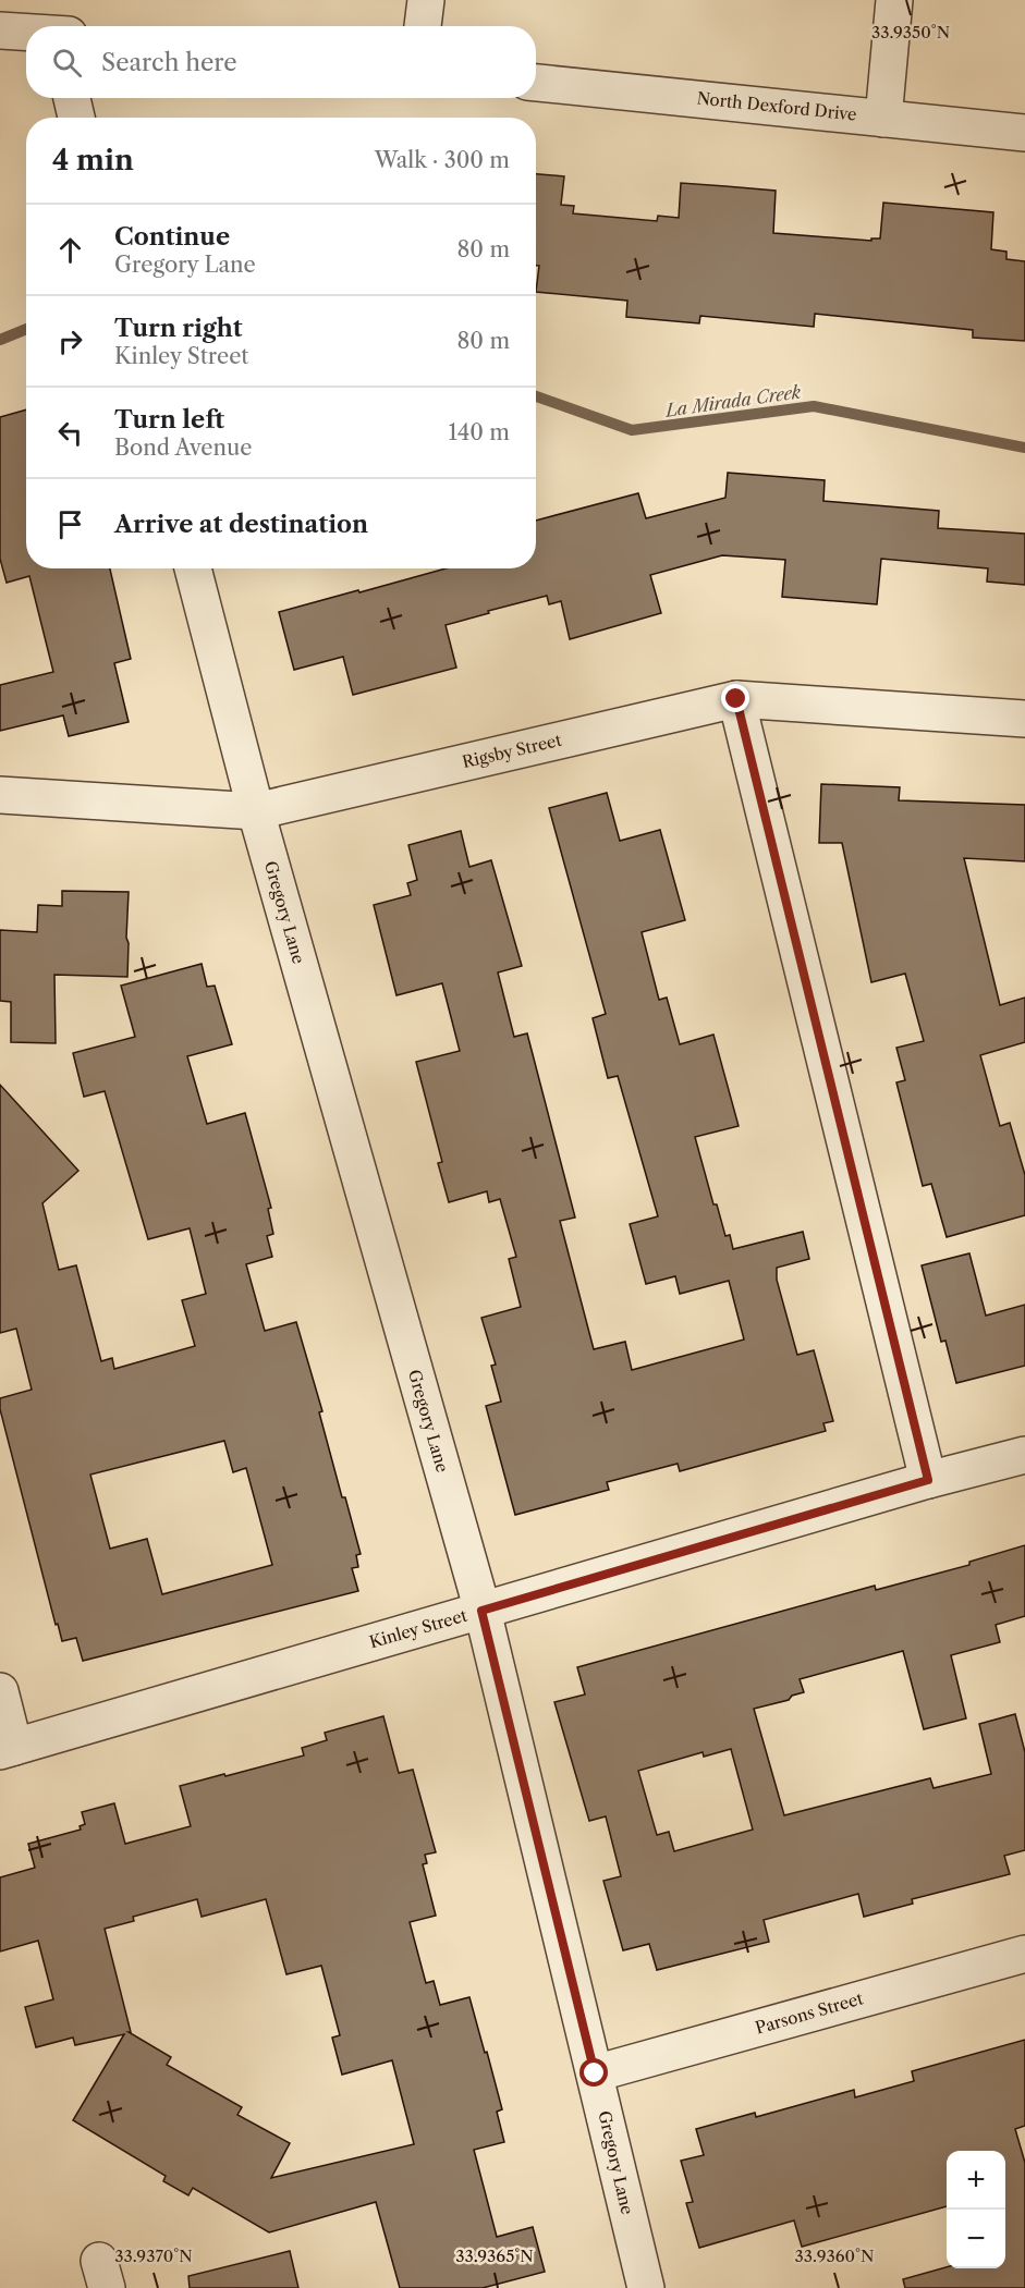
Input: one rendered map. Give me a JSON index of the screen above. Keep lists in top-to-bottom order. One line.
{"streets":{"street":["North Dexford Drive","Rigsby Street","Gregory Lane","Kinley Street","Parsons Street"]},"crossings":[["Rigsby Street","Gregory Lane"],["Gregory Lane","Kinley Street"],["Gregory Lane","Parsons Street"]],"water":["La Mirada Creek"],"page":{"search":"Search here","heading":["4 min","Walk · 300 m"],"list":[["Continue","Gregory Lane","80 m"],["Turn right","Kinley Street","80 m"],["Turn left","Bond Avenue","140 m"],"Arrive at destination"],"map_buttons":["+","−"]},"coordinates":["33.9350°N","33.9370°N","33.9365°N","33.9360°N"]}
